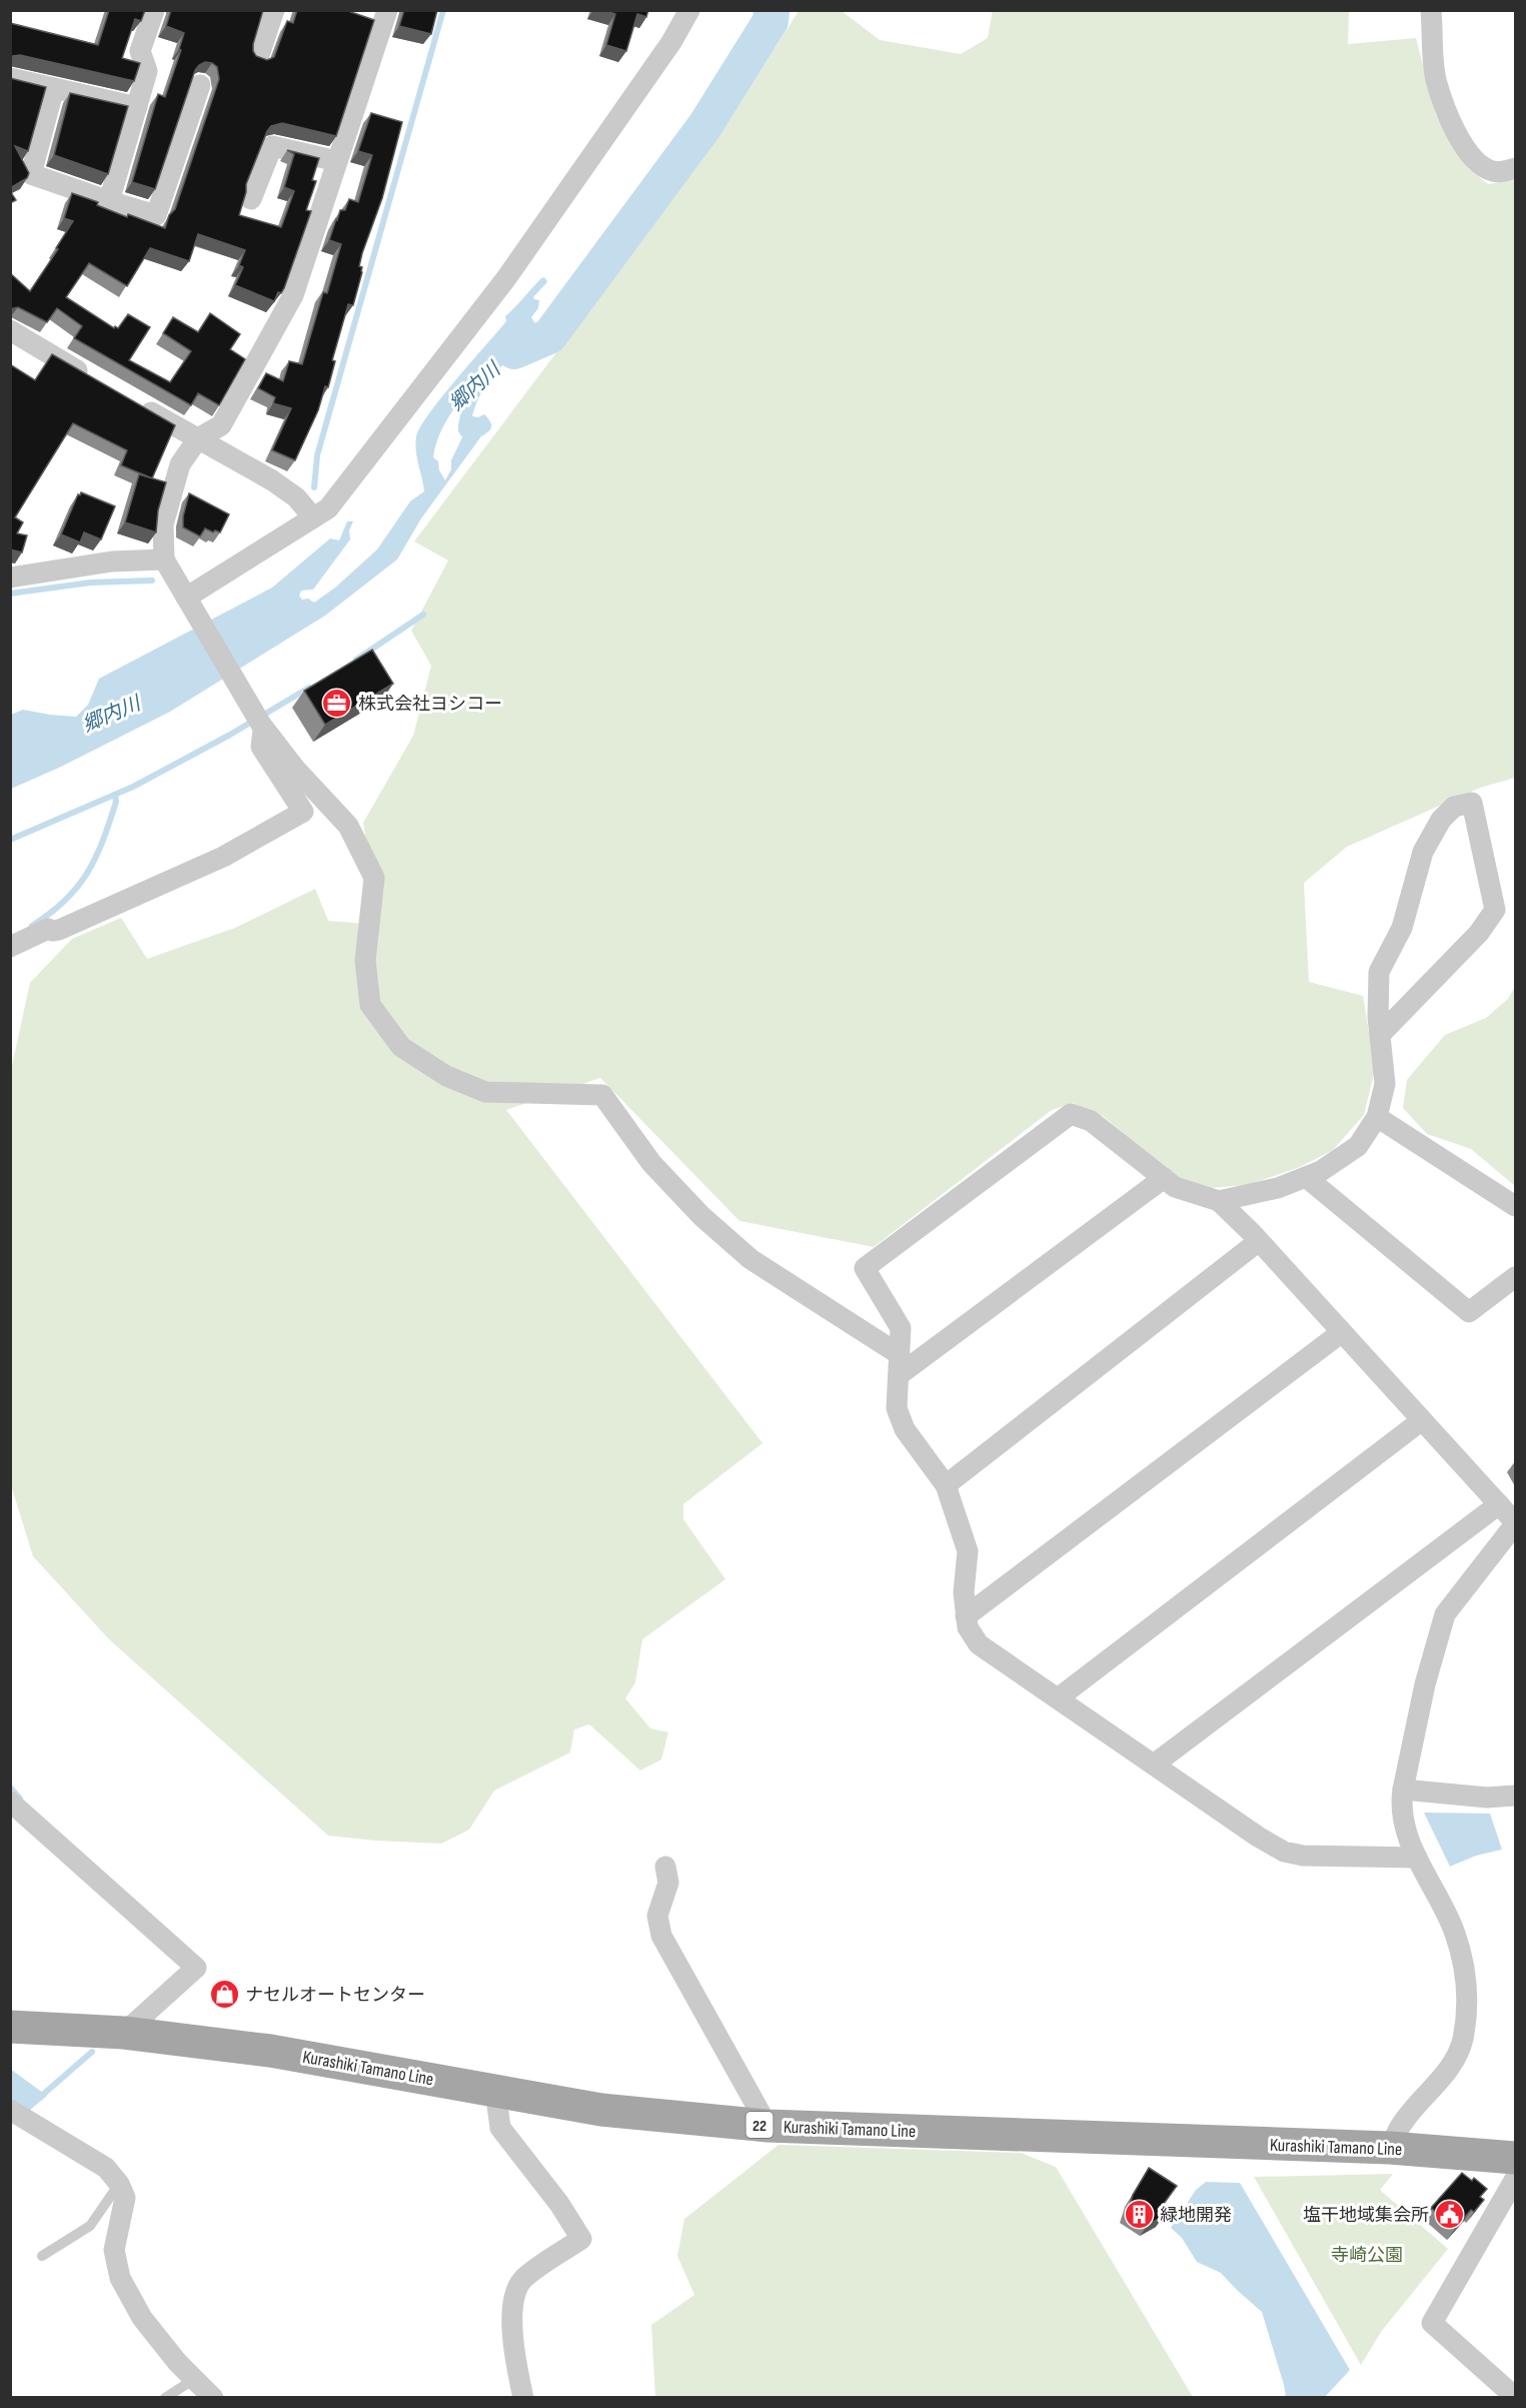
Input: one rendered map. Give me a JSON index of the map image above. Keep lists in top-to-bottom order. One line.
{"streets":{"main road":["Kurashiki Tamano Line","22"]},"water":["郷内川"],"parks":["寺崎公園"],"places":{"office":["株式会社ヨシコー"],"shop":["ナセルオートセンター"],"building":["緑地開発"],"public building":["塩干地域集会所"]}}
